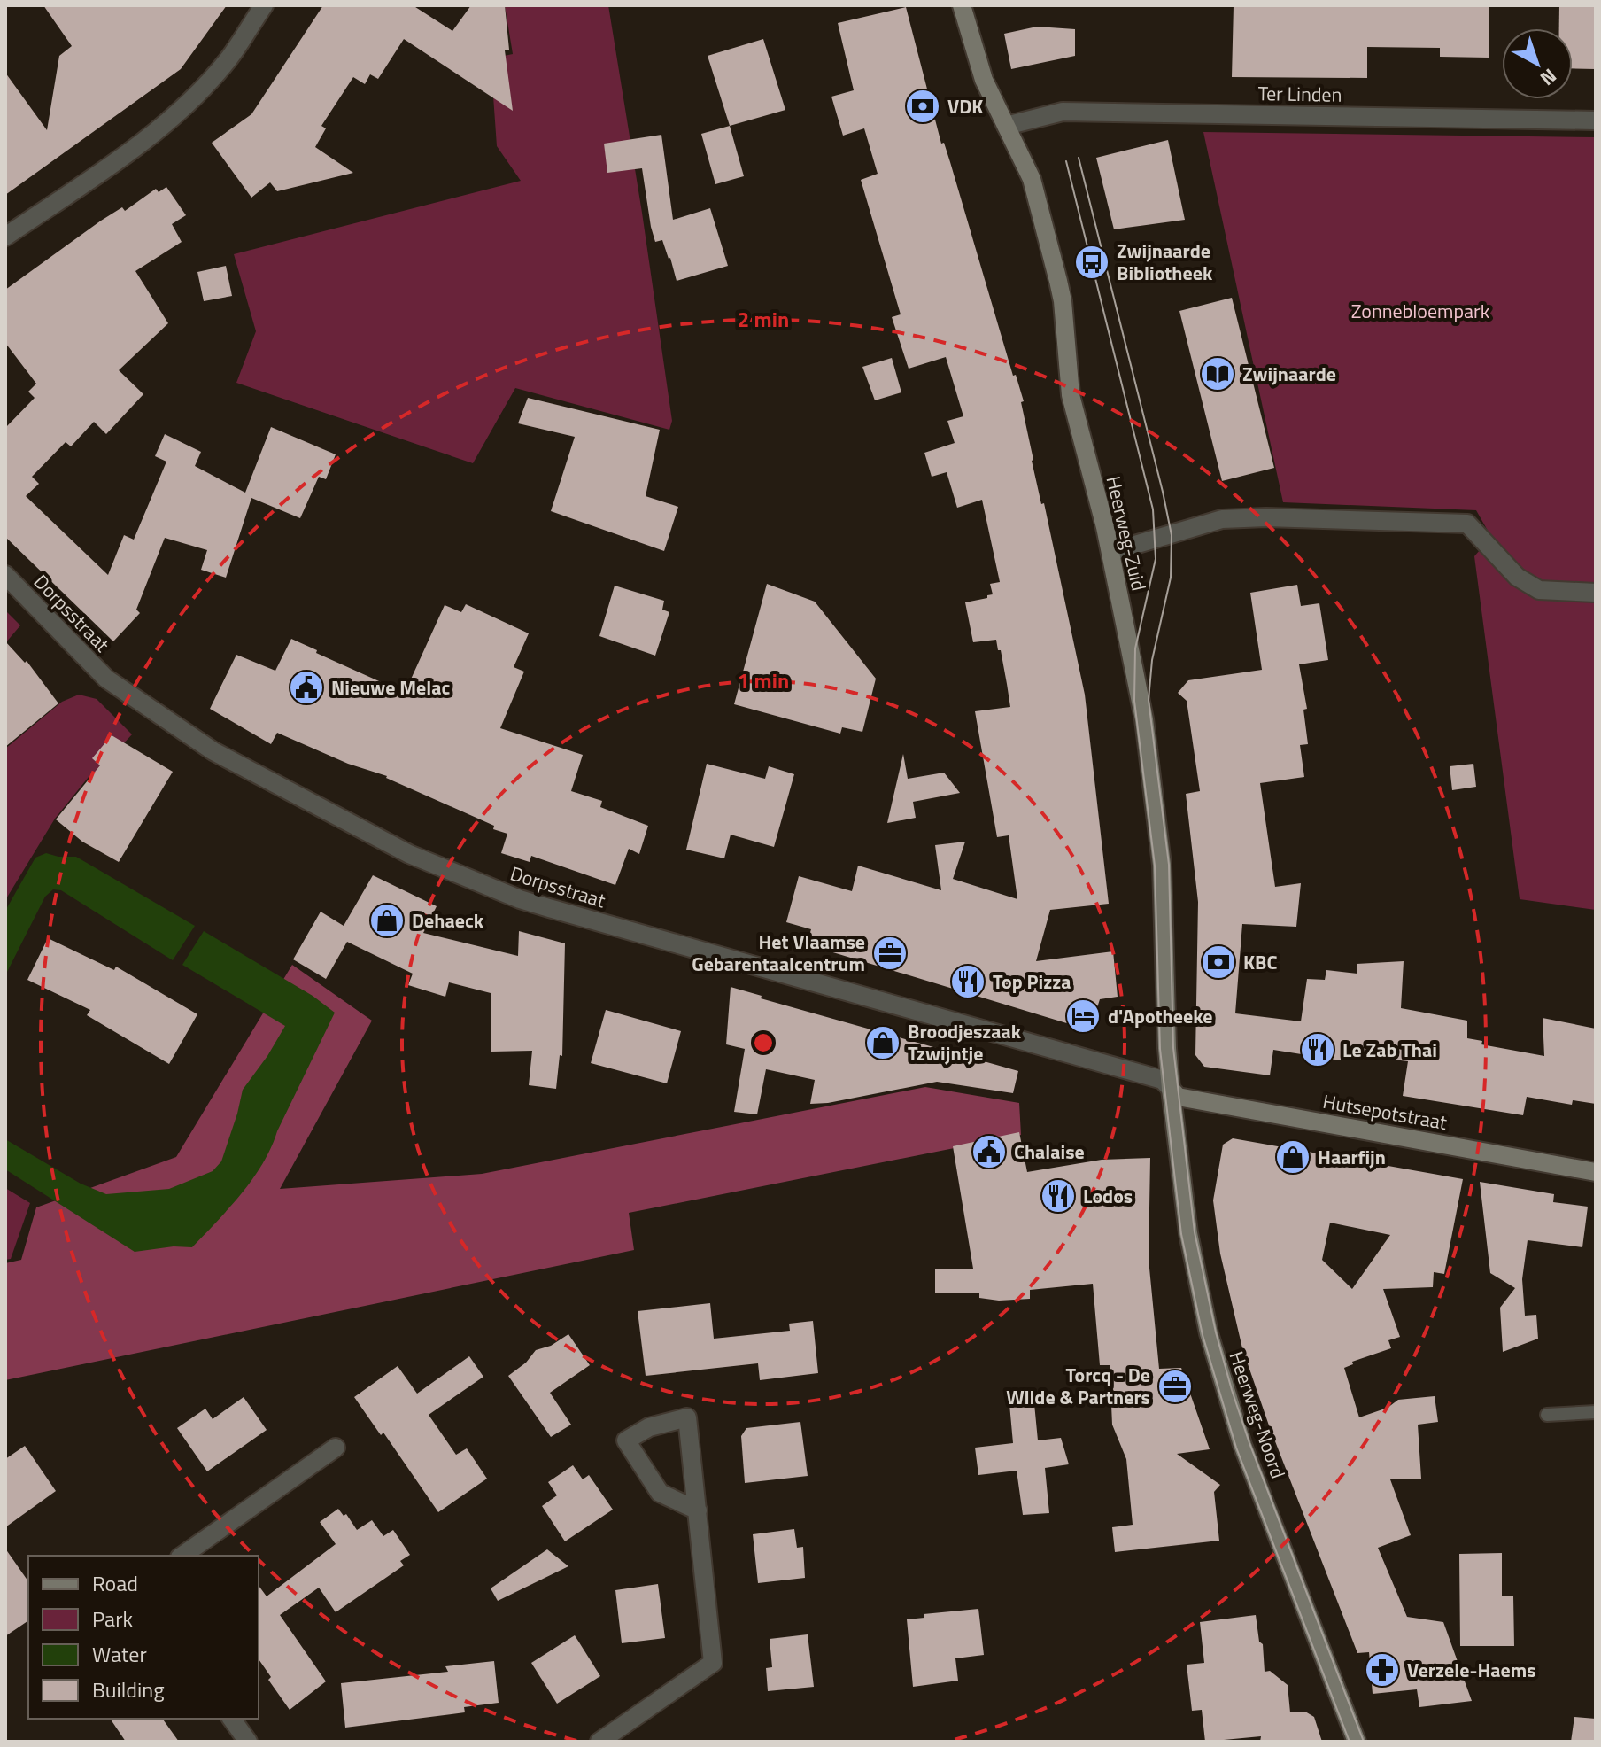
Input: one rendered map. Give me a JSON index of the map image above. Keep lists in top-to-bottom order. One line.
{"streets":{"street":["Ter Linden","Heerweg-Zuid","Dorpsstraat","Hutsepotstraat","Heerweg-Noord"]},"crossings":[["Ter Linden","Heerweg-Zuid"],["Heerweg-Zuid","Dorpsstraat"],["Heerweg-Zuid","Hutsepotstraat"],["Heerweg-Zuid","Heerweg-Noord"],["Dorpsstraat","Hutsepotstraat"],["Dorpsstraat","Heerweg-Noord"],["Hutsepotstraat","Heerweg-Noord"]],"parks":["Zonnebloempark"],"places":{"bank":["VDK","KBC"],"bus stop":["Zwijnaarde Bibliotheek"],"library":["Zwijnaarde"],"public building":["Nieuwe Melac","Chalaise"],"shop":["Dehaeck","Broodjeszaak Tzwijntje","Haarfijn"],"office":["Het Vlaamse Gebarentaalcentrum","Torcq - De Wilde & Partners"],"restaurant":["Top Pizza","Le Zab Thai","Lodos"],"hotel":["d'Apotheeke"],"pharmacy":["Verzele-Haems"]},"legend":["Road","Park","Water","Building"],"north":"bottom right","rings":["2 min","1 min"]}
